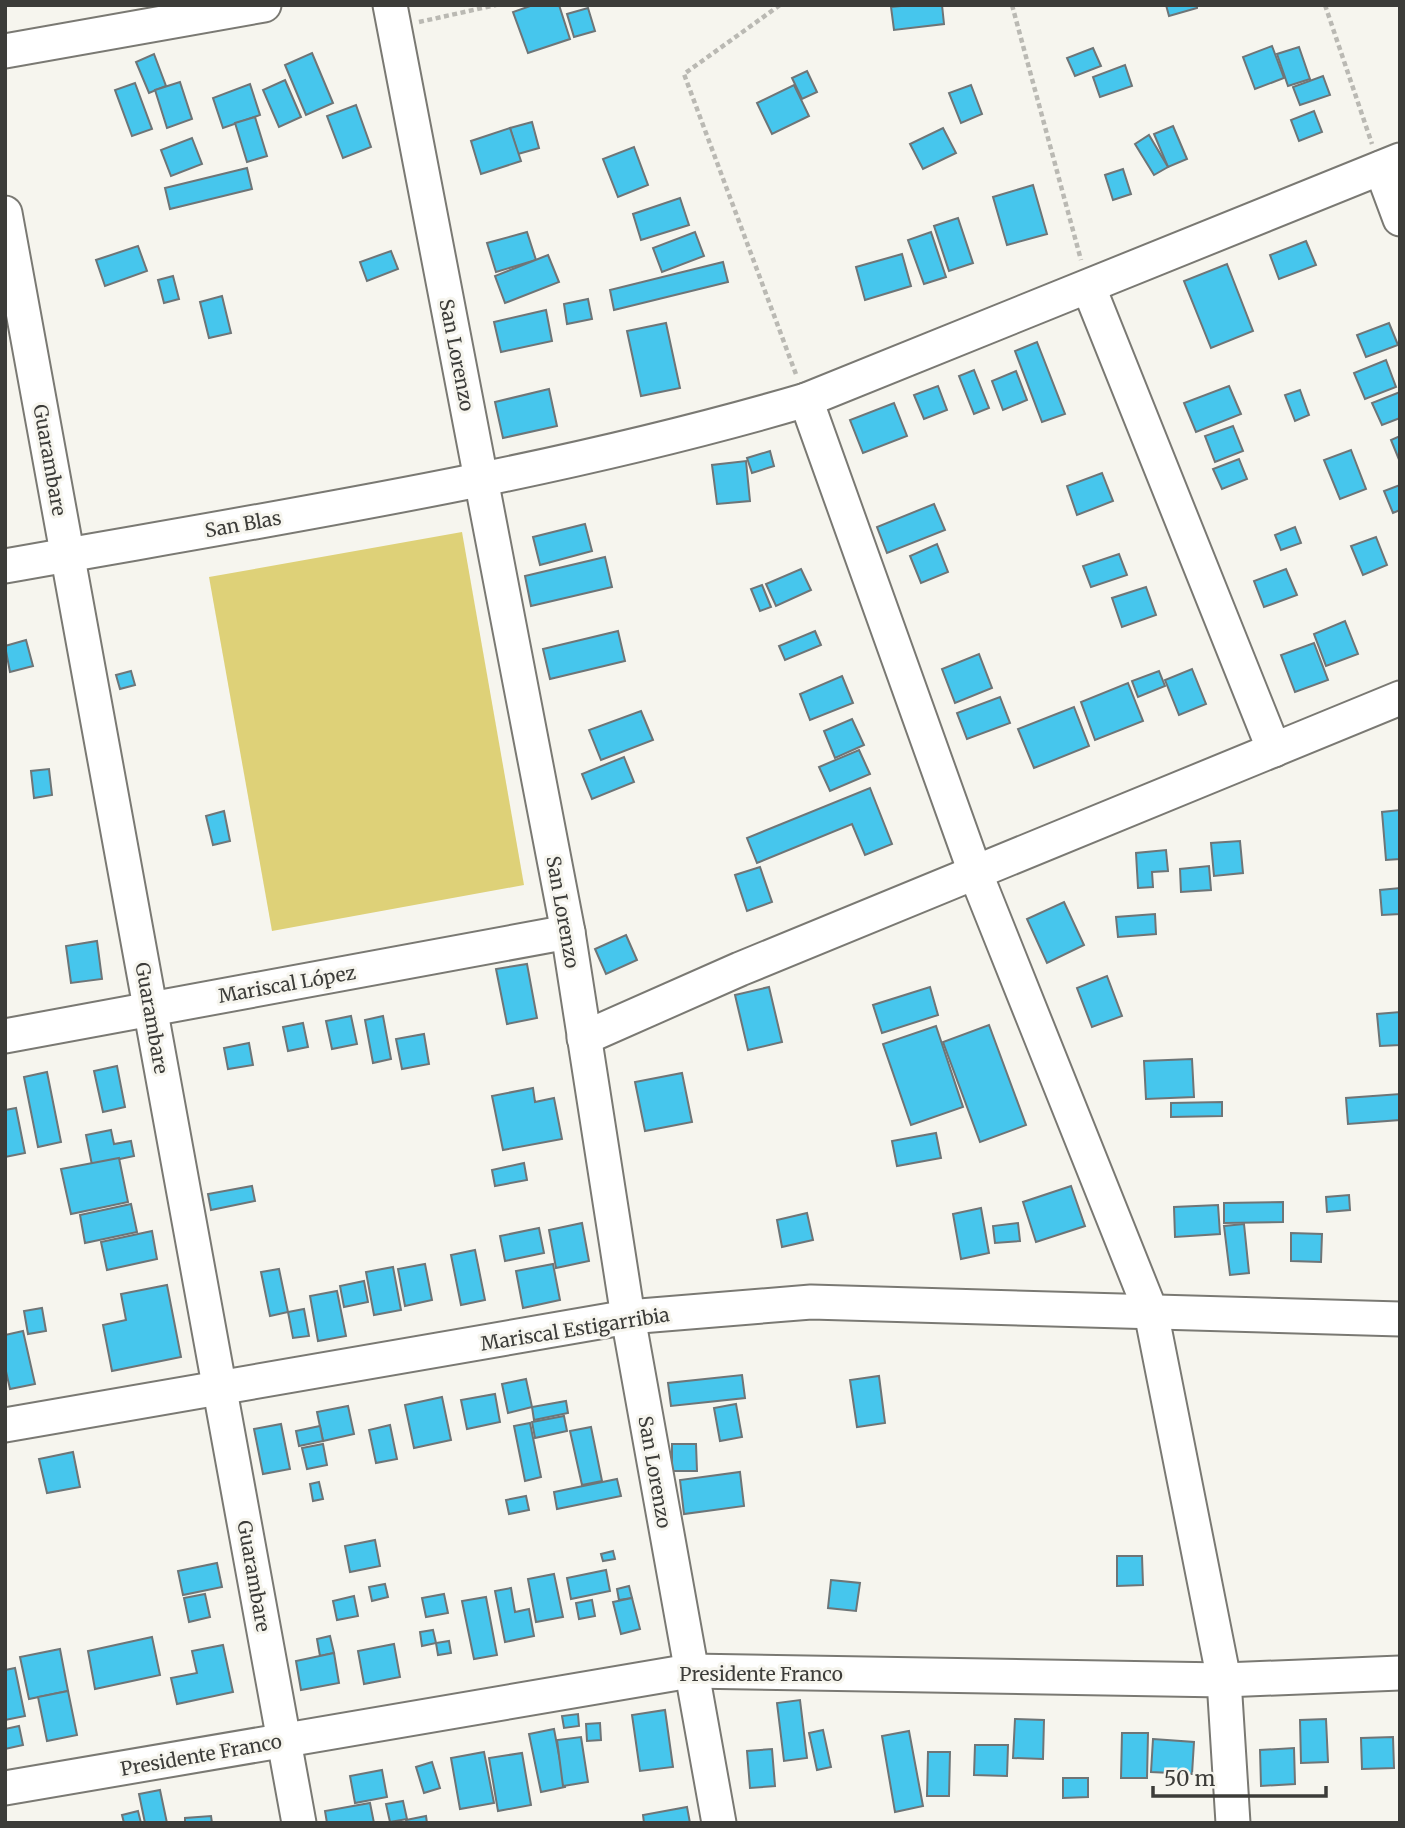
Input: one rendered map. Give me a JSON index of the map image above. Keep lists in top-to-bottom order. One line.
{"streets":{"street":["San Lorenzo","Guarambare","San Blas","Mariscal López","Mariscal Estigarribia","Presidente Franco"]},"crossings":[["San Lorenzo","San Blas"],["San Lorenzo","Mariscal López"],["San Lorenzo","Mariscal Estigarribia"],["San Lorenzo","Presidente Franco"],["Guarambare","San Blas"],["Guarambare","Mariscal López"],["Guarambare","Mariscal Estigarribia"],["Guarambare","Presidente Franco"]],"scale_bar":"50 m"}
